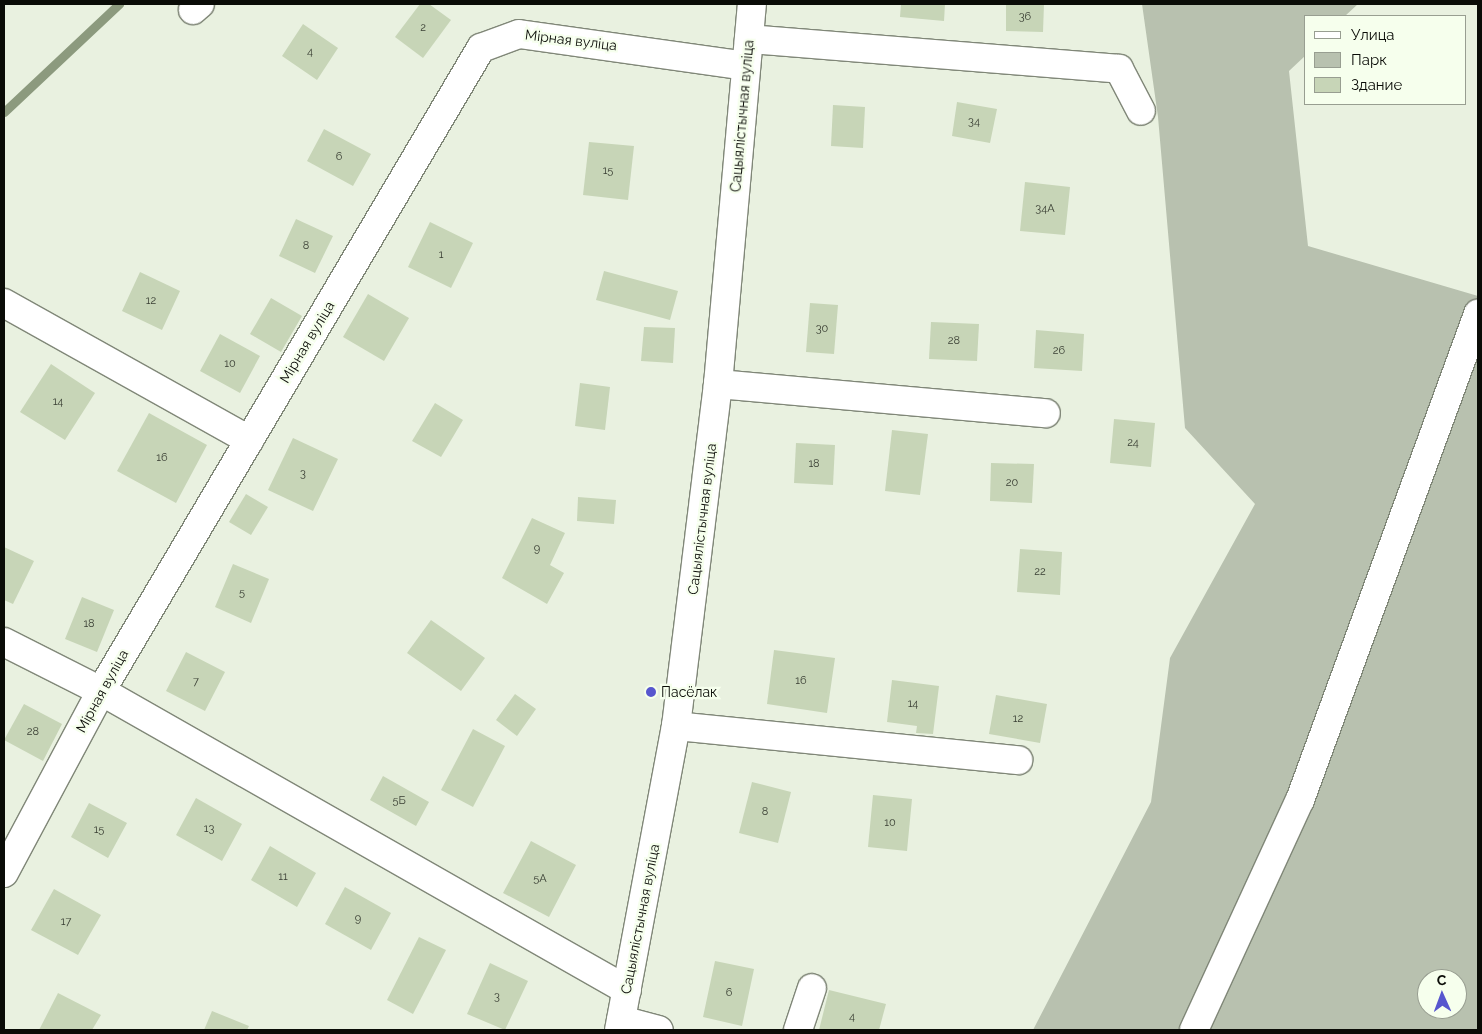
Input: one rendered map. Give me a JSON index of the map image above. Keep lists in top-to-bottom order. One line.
{"streets":{"street":["Мірная вуліца","Сацыялістычная вуліца"]},"crossings":[["Мірная вуліца","Сацыялістычная вуліца"]],"places":["Пасёлак"],"house_numbers":["36","2","4","34","6","15","34А","8","1","12","30","28","26","10","14","24","16","18","3","20","9","22","5","18","16","7","14","12","28","5Б","8","10","13","15","11","5А","9","17","6","3","4"],"legend":["Улица","Парк","Здание"],"north":"top"}
